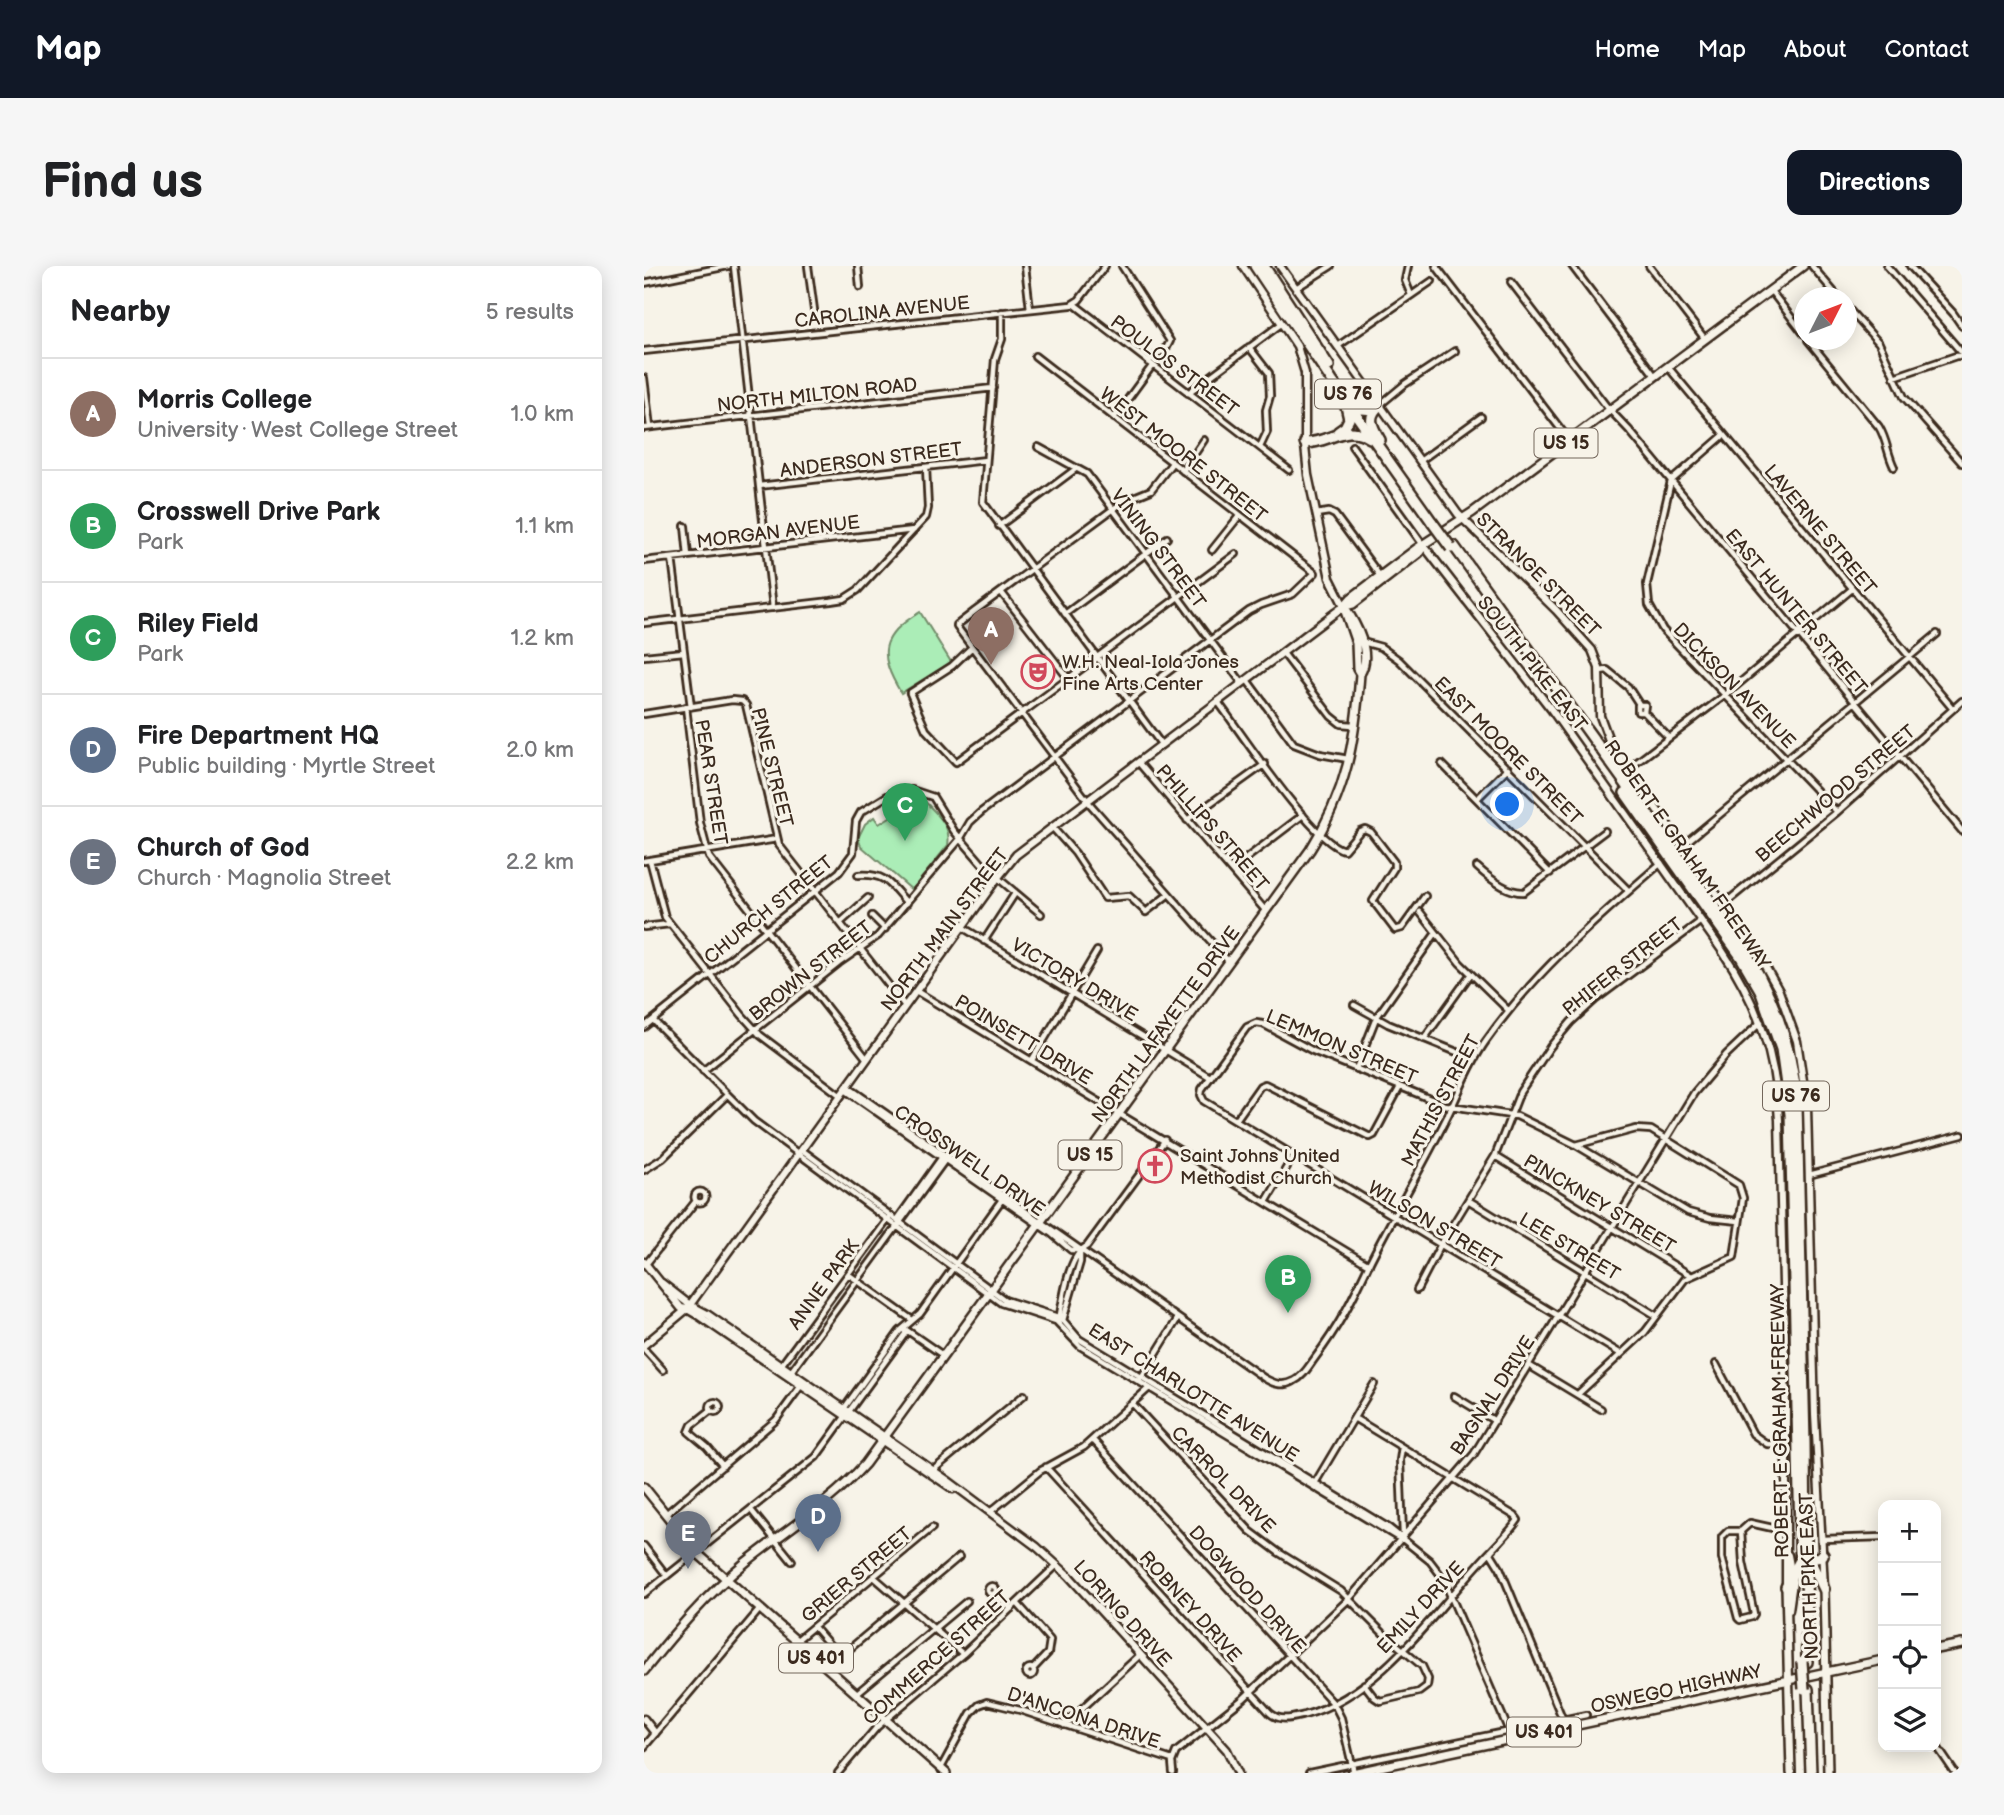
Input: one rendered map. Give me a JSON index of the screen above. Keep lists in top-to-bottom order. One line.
{"streets":{"highway":["US 76","ROBERT E GRAHAM FREEWAY"],"main road":["US 15","SOUTH PIKE EAST","NORTH LAFAYETTE DRIVE","NORTH PIKE EAST","US 401","OSWEGO HIGHWAY"],"street":["CAROLINA AVENUE","POULOS STREET","NORTH MILTON ROAD","WEST MOORE STREET","ANDERSON STREET","LAVERNE STREET","MORGAN AVENUE","VINING STREET","STRANGE STREET","EAST HUNTER STREET","DICKSON AVENUE","EAST MOORE STREET","PINE STREET","PEAR STREET","BEECHWOOD STREET","PHILLIPS STREET","CHURCH STREET","NORTH MAIN STREET","PHIFER STREET","BROWN STREET","VICTORY DRIVE","POINSETT DRIVE","LEMMON STREET","MATHIS STREET","CROSSWELL DRIVE","PINCKNEY STREET","WILSON STREET","LEE STREET","ANNE PARK","EAST CHARLOTTE AVENUE","BAGNAL DRIVE","CARROL DRIVE","GRIER STREET","DOGWOOD DRIVE","ROBNEY DRIVE","EMILY DRIVE","LORING DRIVE","COMMERCE STREET","D'ANCONA DRIVE"]},"crossings":[["CAROLINA AVENUE","POULOS STREET"],["US 15","LAVERNE STREET"],["US 15","STRANGE STREET"],["US 15","EAST HUNTER STREET"],["US 15","SOUTH PIKE EAST"],["WEST MOORE STREET","BROWN STREET"],["LAVERNE STREET","BEECHWOOD STREET"],["MORGAN AVENUE","PEAR STREET"],["VINING STREET","NORTH MAIN STREET"],["VINING STREET","BROWN STREET"],["VINING STREET","NORTH LAFAYETTE DRIVE"],["STRANGE STREET","NORTH PIKE EAST"],["EAST HUNTER STREET","DICKSON AVENUE"],["EAST HUNTER STREET","BEECHWOOD STREET"],["SOUTH PIKE EAST","PHIFER STREET"],["SOUTH PIKE EAST","MATHIS STREET"],["SOUTH PIKE EAST","BAGNAL DRIVE"],["SOUTH PIKE EAST","OSWEGO HIGHWAY"],["DICKSON AVENUE","BEECHWOOD STREET"],["EAST MOORE STREET","NORTH LAFAYETTE DRIVE"],["EAST MOORE STREET","MATHIS STREET"],["PINE STREET","PEAR STREET"],["PINE STREET","CHURCH STREET"],["PINE STREET","NORTH MAIN STREET"],["PINE STREET","BROWN STREET"],["PEAR STREET","CHURCH STREET"],["PEAR STREET","NORTH MAIN STREET"],["PEAR STREET","BROWN STREET"],["BEECHWOOD STREET","NORTH PIKE EAST"],["PHILLIPS STREET","NORTH MAIN STREET"],["PHILLIPS STREET","NORTH LAFAYETTE DRIVE"],["CHURCH STREET","BROWN STREET"],["CHURCH STREET","CROSSWELL DRIVE"],["CHURCH STREET","EAST CHARLOTTE AVENUE"],["NORTH MAIN STREET","VICTORY DRIVE"],["NORTH MAIN STREET","NORTH LAFAYETTE DRIVE"],["NORTH MAIN STREET","POINSETT DRIVE"],["NORTH MAIN STREET","CROSSWELL DRIVE"],["NORTH MAIN STREET","EAST CHARLOTTE AVENUE"],["NORTH MAIN STREET","LORING DRIVE"],["PHIFER STREET","LEMMON STREET"],["PHIFER STREET","PINCKNEY STREET"],["PHIFER STREET","WILSON STREET"],["PHIFER STREET","LEE STREET"],["BROWN STREET","CROSSWELL DRIVE"],["BROWN STREET","EAST CHARLOTTE AVENUE"],["VICTORY DRIVE","NORTH LAFAYETTE DRIVE"],["VICTORY DRIVE","LEMMON STREET"],["VICTORY DRIVE","WILSON STREET"],["NORTH LAFAYETTE DRIVE","POINSETT DRIVE"],["NORTH LAFAYETTE DRIVE","CROSSWELL DRIVE"],["NORTH LAFAYETTE DRIVE","EAST CHARLOTTE AVENUE"],["NORTH LAFAYETTE DRIVE","LORING DRIVE"],["NORTH LAFAYETTE DRIVE","US 401"],["POINSETT DRIVE","MATHIS STREET"],["LEMMON STREET","MATHIS STREET"],["LEMMON STREET","WILSON STREET"],["LEMMON STREET","BAGNAL DRIVE"],["MATHIS STREET","CROSSWELL DRIVE"],["MATHIS STREET","WILSON STREET"],["CROSSWELL DRIVE","ANNE PARK"],["PINCKNEY STREET","BAGNAL DRIVE"],["WILSON STREET","BAGNAL DRIVE"],["LEE STREET","BAGNAL DRIVE"],["ANNE PARK","EAST CHARLOTTE AVENUE"],["ANNE PARK","LORING DRIVE"],["EAST CHARLOTTE AVENUE","BAGNAL DRIVE"],["EAST CHARLOTTE AVENUE","EMILY DRIVE"],["EAST CHARLOTTE AVENUE","OSWEGO HIGHWAY"],["BAGNAL DRIVE","CARROL DRIVE"],["BAGNAL DRIVE","DOGWOOD DRIVE"],["BAGNAL DRIVE","ROBNEY DRIVE"],["BAGNAL DRIVE","EMILY DRIVE"],["BAGNAL DRIVE","LORING DRIVE"],["BAGNAL DRIVE","D'ANCONA DRIVE"],["CARROL DRIVE","EMILY DRIVE"],["GRIER STREET","US 401"],["NORTH PIKE EAST","OSWEGO HIGHWAY"],["DOGWOOD DRIVE","ROBNEY DRIVE"],["DOGWOOD DRIVE","EMILY DRIVE"],["DOGWOOD DRIVE","OSWEGO HIGHWAY"],["ROBNEY DRIVE","EMILY DRIVE"],["LORING DRIVE","COMMERCE STREET"],["COMMERCE STREET","US 401"],["US 401","D'ANCONA DRIVE"]],"places":{"theatre":["W.H. Neal-Iola Jones Fine Arts Center"],"church":["Saint Johns United Methodist Church"]},"north":"top right","page":{"header":"Map","nav":["Home","Map","About","Contact"],"buttons":"Directions","title":"Find us","heading":["Nearby","5 results"],"list":[{"mark":"A","name":"Morris College","note":"University · West College Street","value":"1.0 km"},{"mark":"B","name":"Crosswell Drive Park","note":"Park","value":"1.1 km"},{"mark":"C","name":"Riley Field","note":"Park","value":"1.2 km"},{"mark":"D","name":"Fire Department HQ","note":"Public building · Myrtle Street","value":"2.0 km"},{"mark":"E","name":"Church of God","note":"Church · Magnolia Street","value":"2.2 km"}],"pins":["A","C","B","D","E"],"map_buttons":["+","−"]}}
